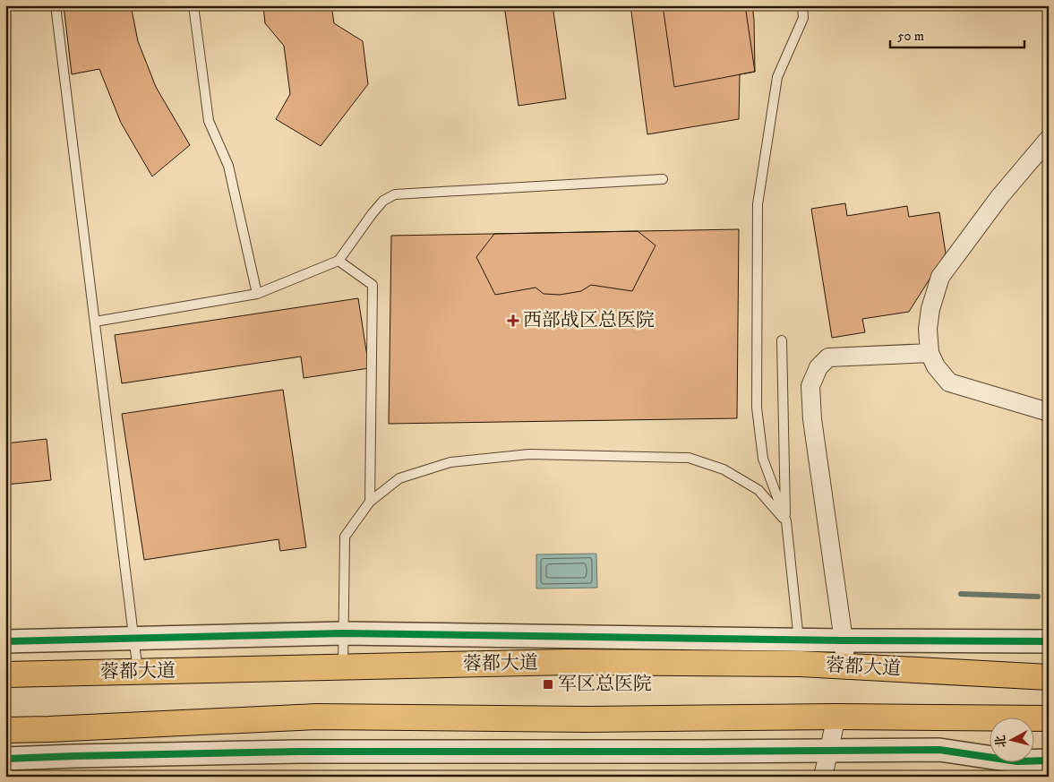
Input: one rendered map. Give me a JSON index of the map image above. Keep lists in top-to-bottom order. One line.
{"streets":{"main road":["蓉都大道"]},"places":{"health":["西部战区总医院"],"transit":["军区总医院"]},"scale_bar":"50 m","north":"left"}
